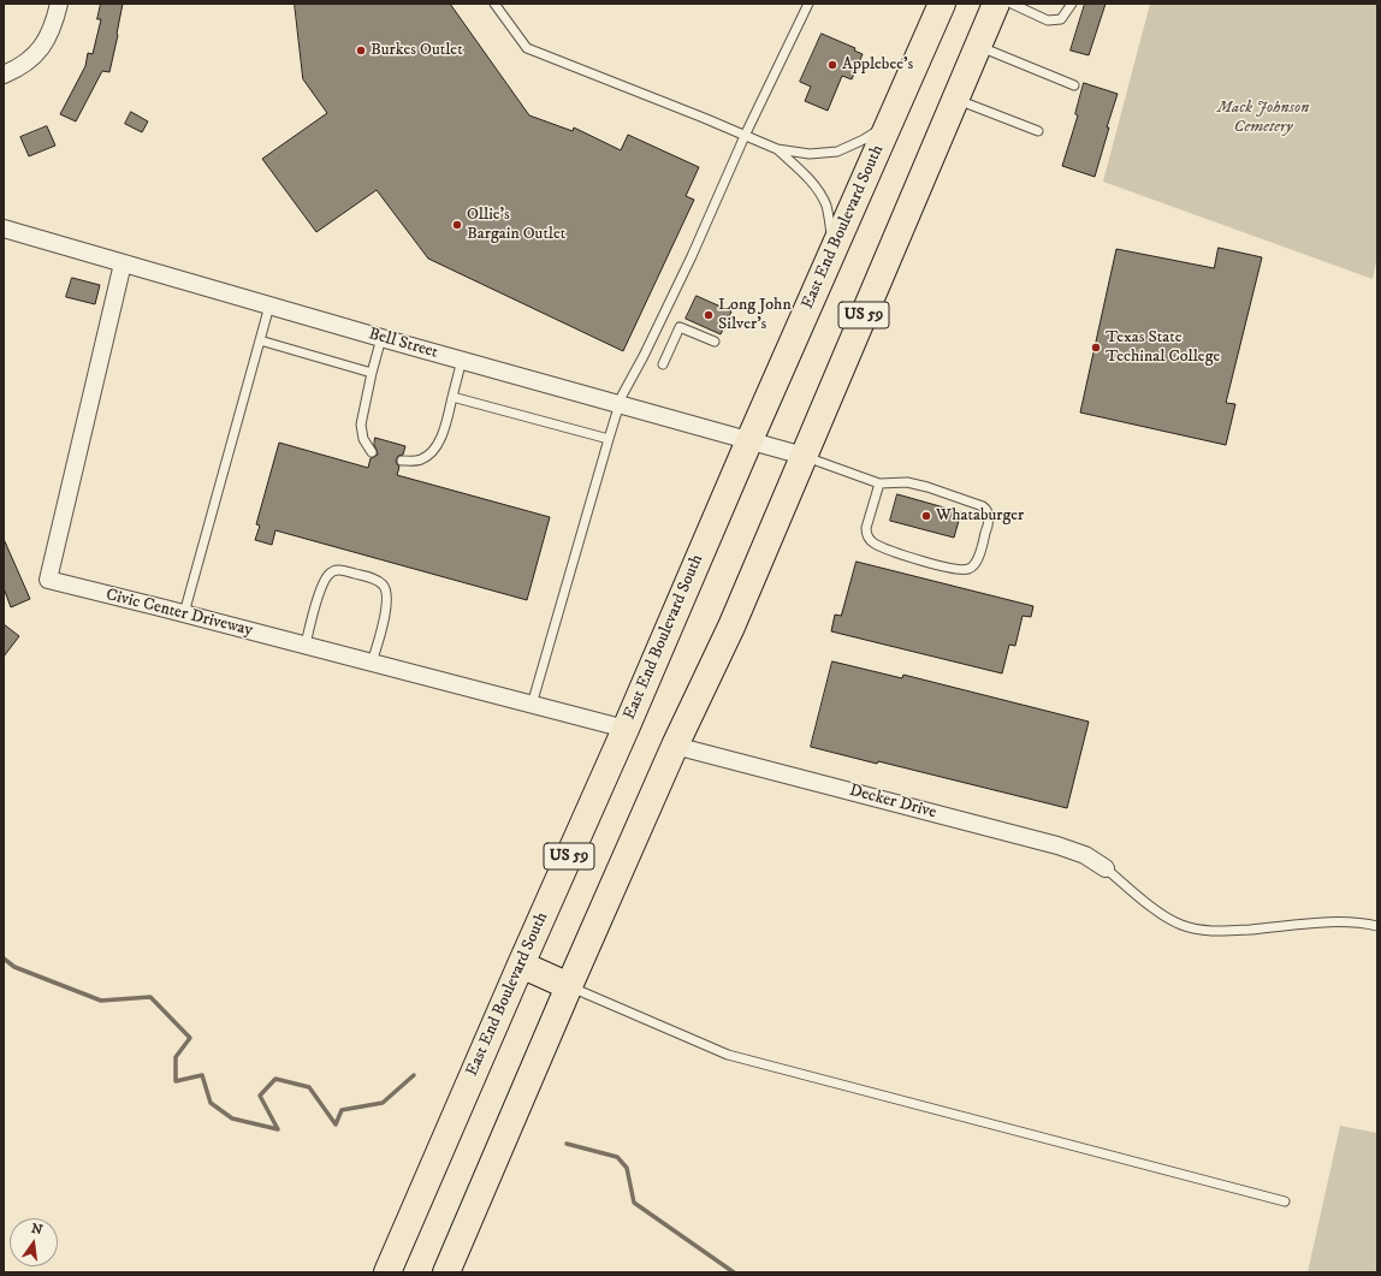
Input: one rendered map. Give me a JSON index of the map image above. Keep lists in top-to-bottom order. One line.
{"streets":{"highway":["East End Boulevard South","US 59"],"street":["Bell Street","Civic Center Driveway","Decker Drive"]},"crossings":[["East End Boulevard South","Bell Street"],["East End Boulevard South","Civic Center Driveway"],["US 59","Bell Street"],["US 59","Decker Drive"],["Bell Street","Civic Center Driveway"]],"parks":["Mack Johnson Cemetery"],"places":["Burkes Outlet","Applebee's","Ollie's Bargain Outlet","Long John Silver's","Texas State Techinal College","Whataburger"],"north":"top"}
